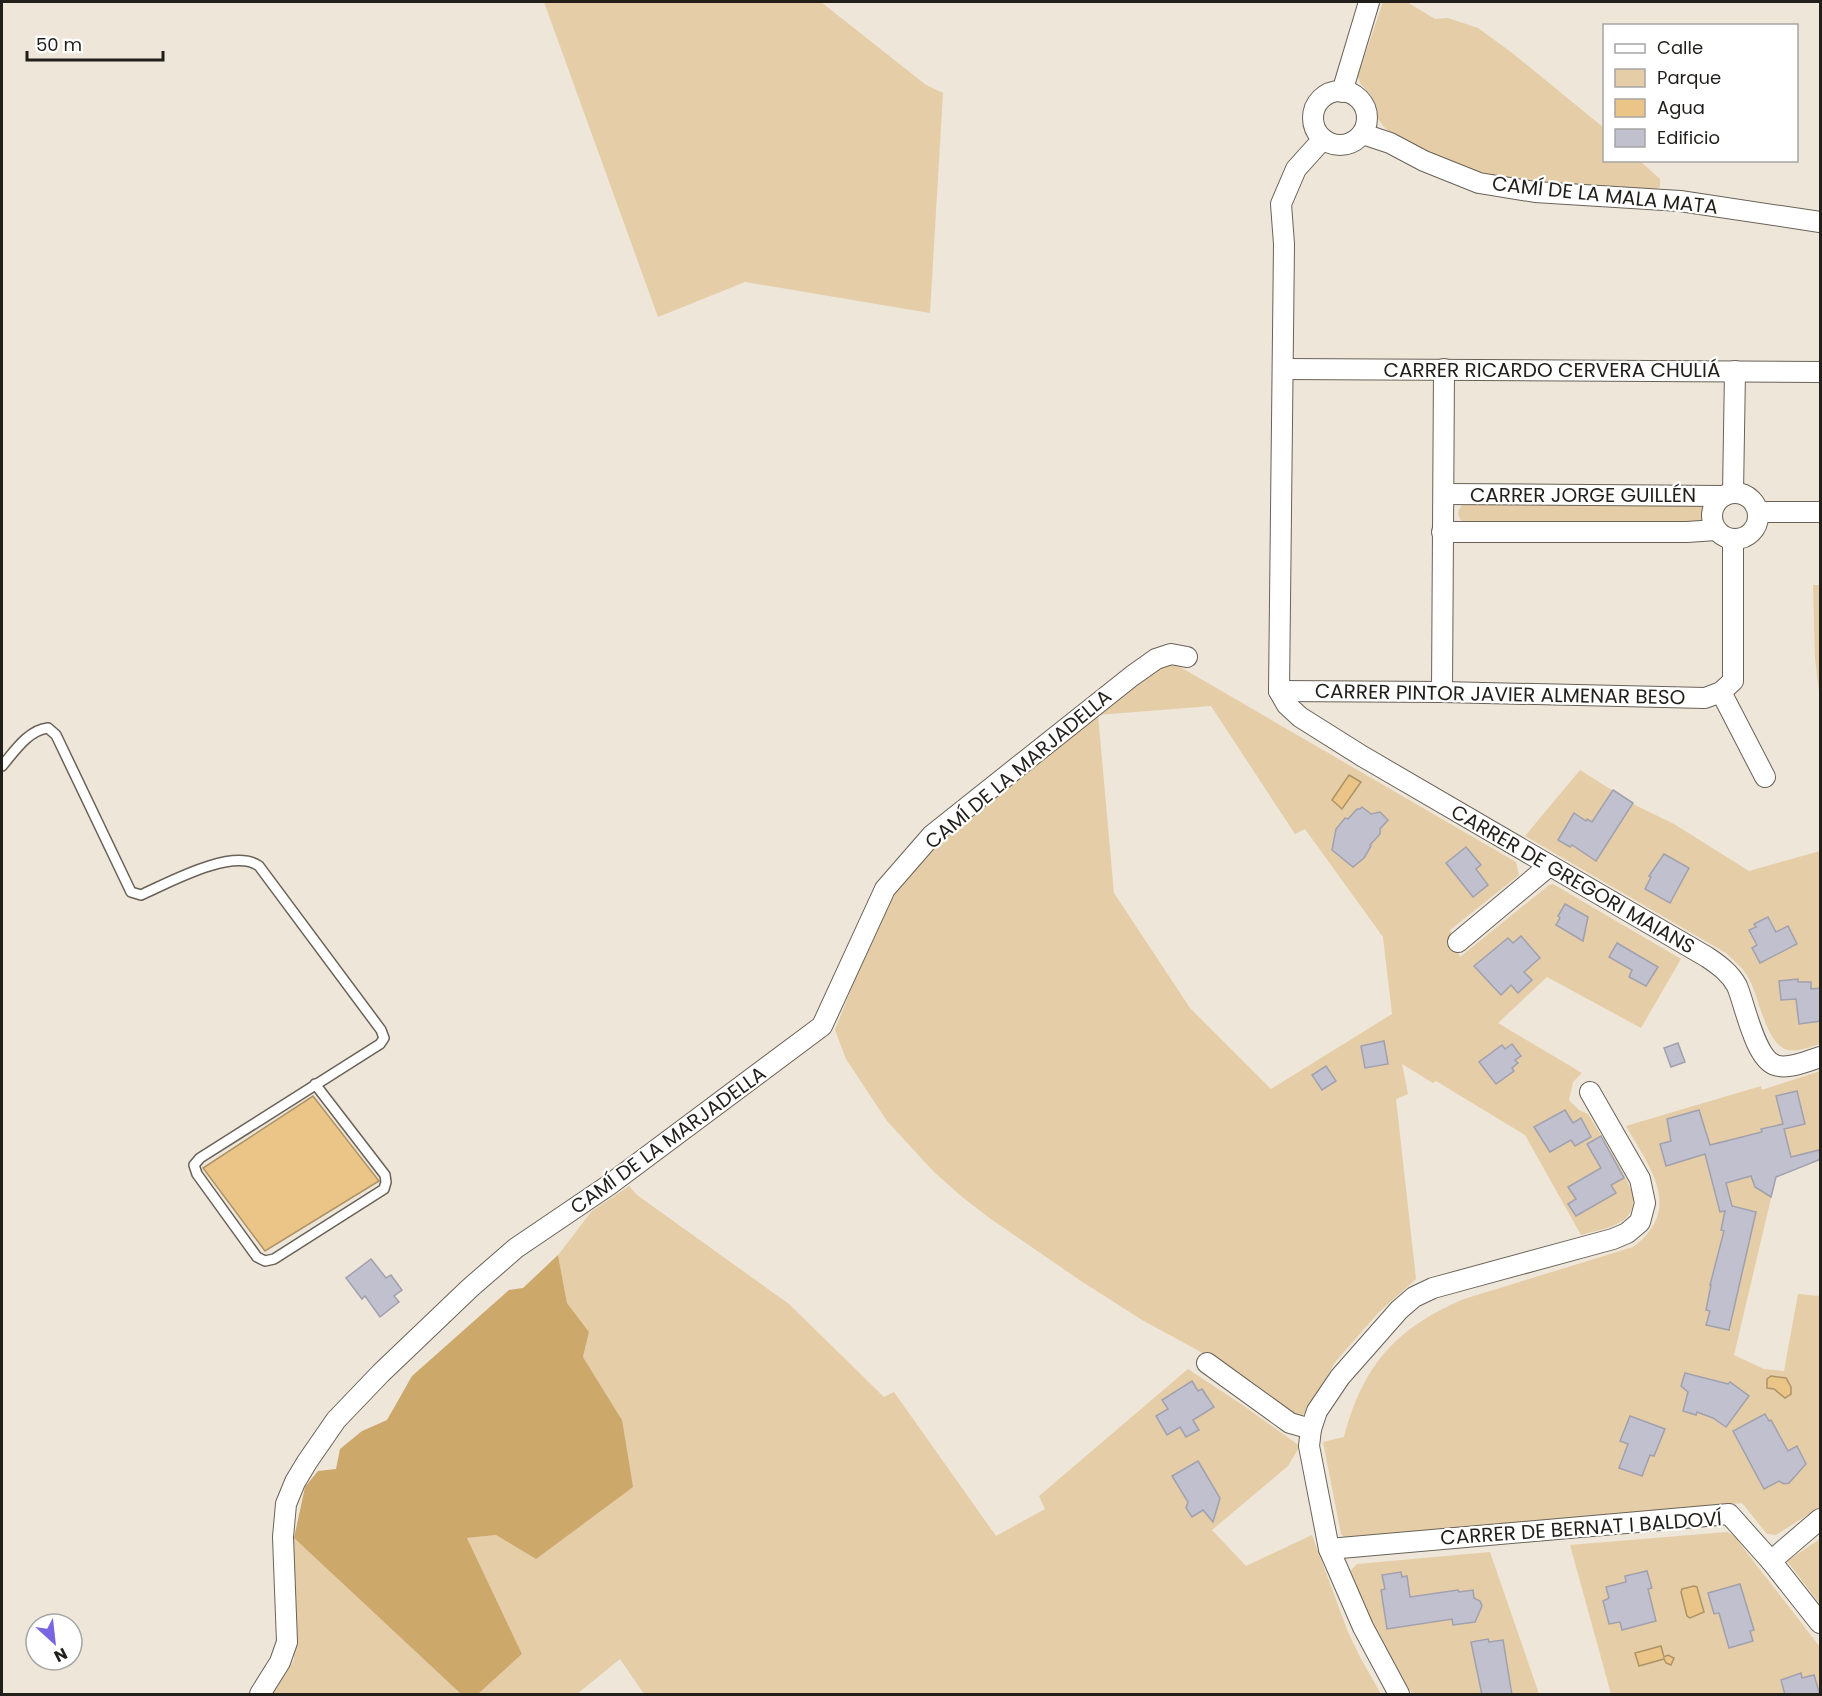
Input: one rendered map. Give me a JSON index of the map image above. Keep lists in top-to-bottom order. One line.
{"streets":{"street":["CAMÍ DE LA MALA MATA","CARRER RICARDO CERVERA CHULIÁ","CARRER JORGE GUILLÉN","CARRER PINTOR JAVIER ALMENAR BESO","CAMÍ DE LA MARJADELLA","CARRER DE GREGORI MAIANS","CARRER DE BERNAT I BALDOVÍ"]},"crossings":[["CARRER PINTOR JAVIER ALMENAR BESO","CARRER DE GREGORI MAIANS"]],"legend":["Calle","Parque","Agua","Edificio"],"scale_bar":"50 m","north":"bottom right"}
